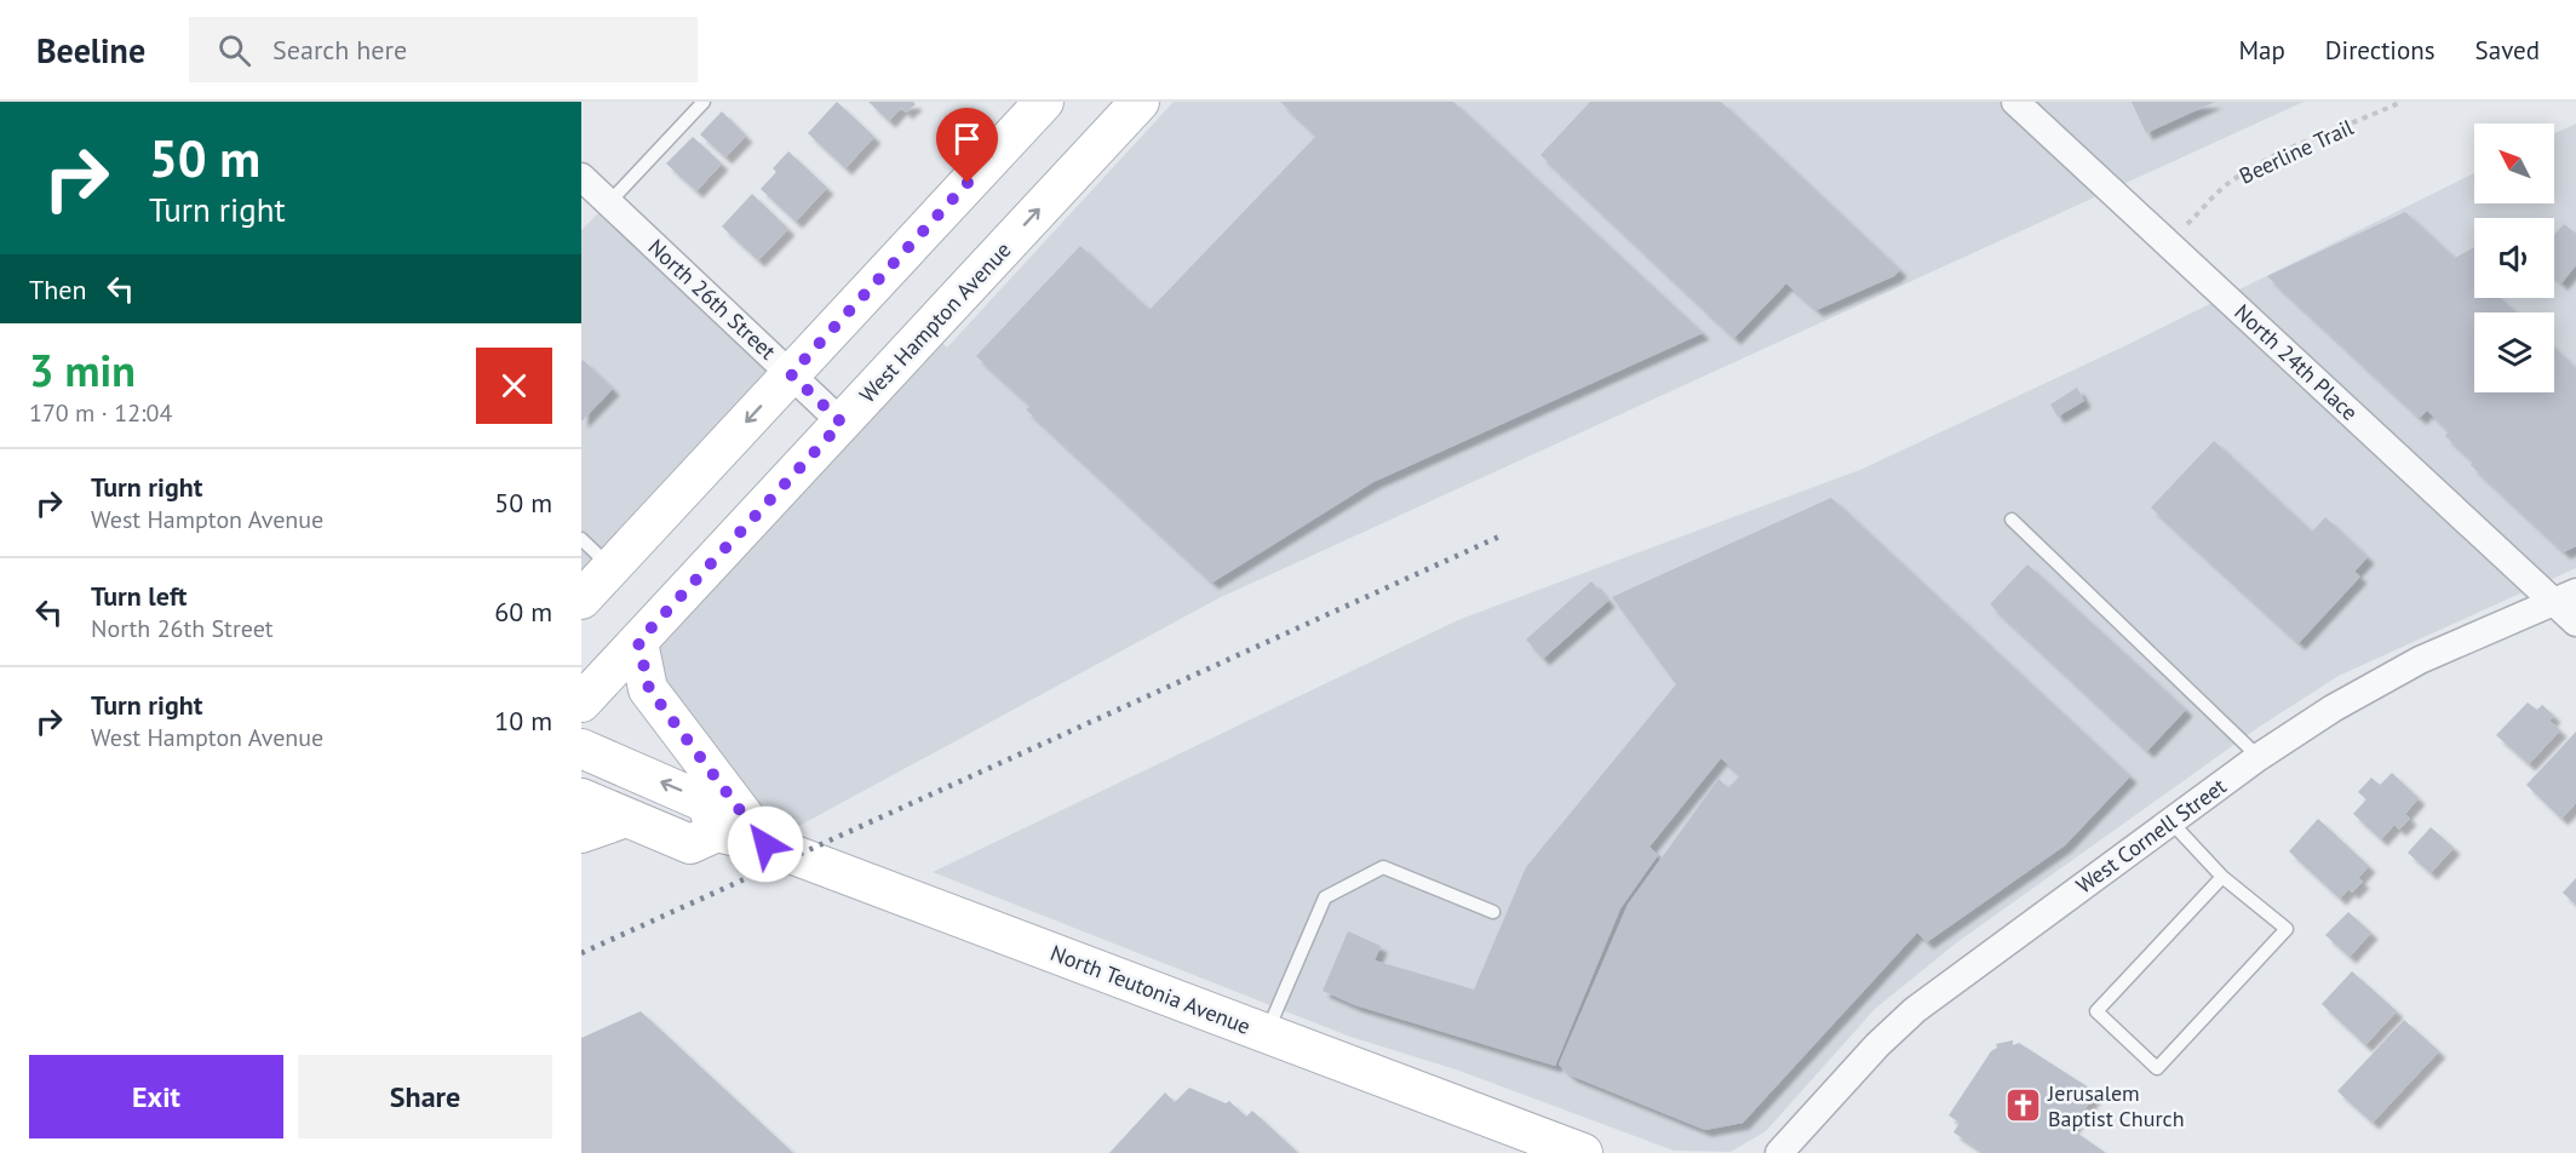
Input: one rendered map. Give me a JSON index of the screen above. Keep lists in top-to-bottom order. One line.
{"streets":{"main road":["West Hampton Avenue","North Teutonia Avenue"],"street":["North 26th Street","North 24th Place","West Cornell Street"],"path":["Beerline Trail"]},"crossings":[["Beerline Trail","North 24th Place"],["North 26th Street","West Hampton Avenue"],["North 24th Place","West Cornell Street"]],"places":{"church":["Jerusalem Baptist Church"]},"north":"top left","page":{"header":"Beeline","search":"Search here","nav":["Map","Directions","Saved"],"turn":["50 m","Turn right"],"then":"Then","heading":["3 min","170 m · 12:04"],"list":[{"name":"Turn right","note":"West Hampton Avenue","value":"50 m"},{"name":"Turn left","note":"North 26th Street","value":"60 m"},{"name":"Turn right","note":"West Hampton Avenue","value":"10 m"}],"buttons":["Exit","Share"]}}
